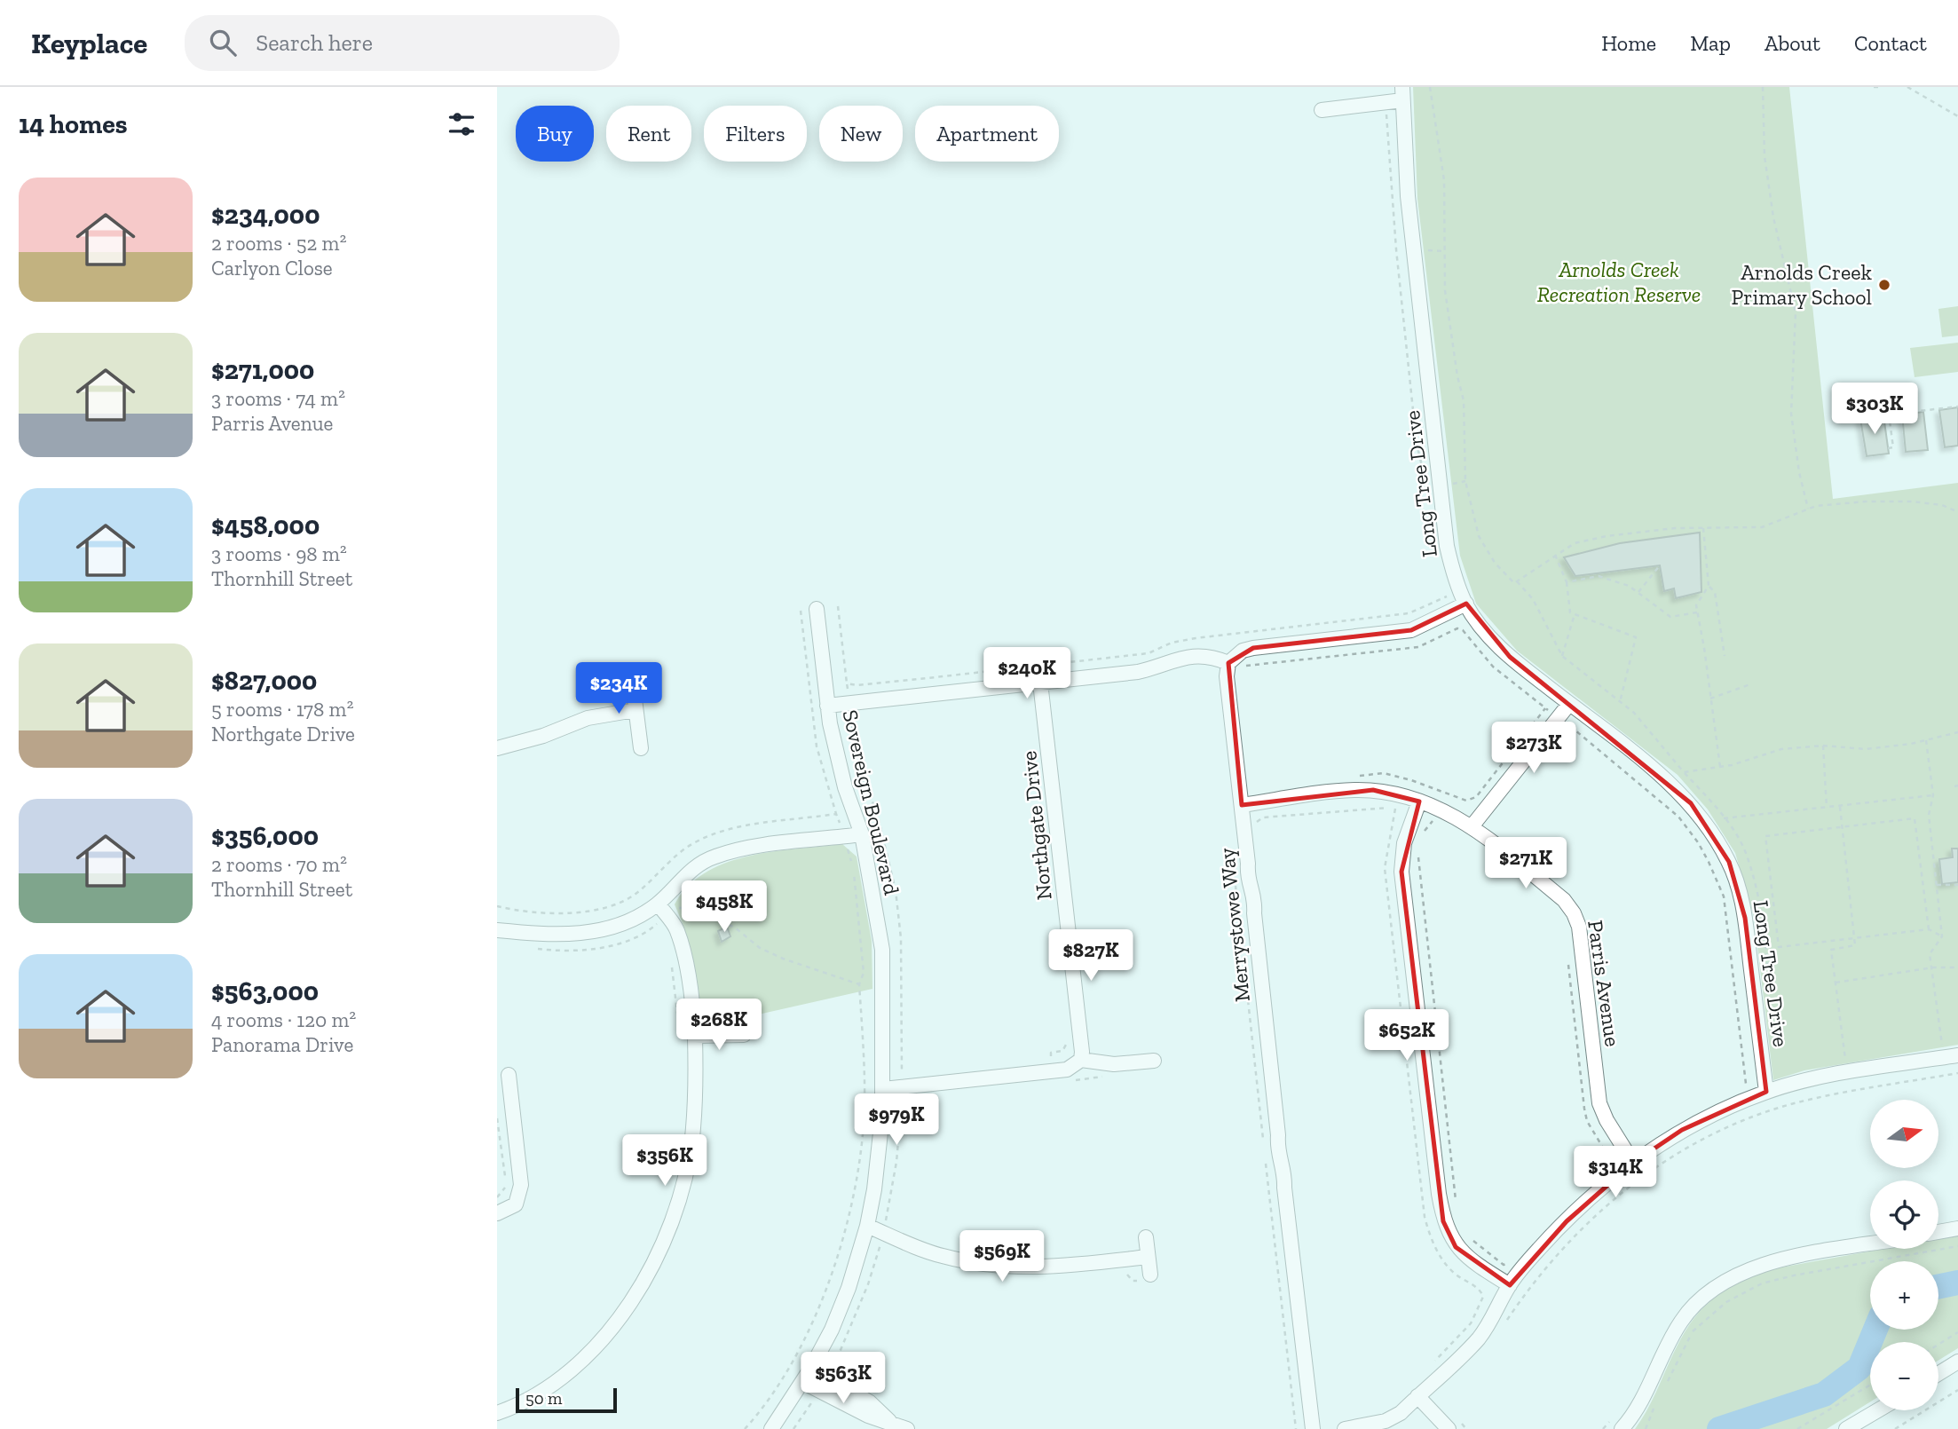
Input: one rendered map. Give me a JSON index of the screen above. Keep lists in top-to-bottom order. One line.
{"streets":{"street":["Long Tree Drive","Sovereign Boulevard","Northgate Drive","Merrystowe Way","Parris Avenue"]},"crossings":[["Merrystowe Way","Parris Avenue"]],"parks":["Arnolds Creek Recreation Reserve"],"places":["Arnolds Creek Primary School"],"scale_bar":"50 m","north":"right","page":{"header":"Keyplace","search":"Search here","nav":["Home","Map","About","Contact"],"heading":"14 homes","chip":["Buy","Rent","Filters","New","Apartment"],"list":[{"name":"$234,000","note":"2 rooms · 52 m² · Carlyon Close"},{"name":"$271,000","note":"3 rooms · 74 m² · Parris Avenue"},{"name":"$458,000","note":"3 rooms · 98 m² · Thornhill Street"},{"name":"$827,000","note":"5 rooms · 178 m² · Northgate Drive"},{"name":"$356,000","note":"2 rooms · 70 m² · Thornhill Street"},{"name":"$563,000","note":"4 rooms · 120 m² · Panorama Drive"}],"price":["$303K","$240K","$234K","$273K","$271K","$458K","$827K","$268K","$652K","$979K","$356K","$314K","$569K","$563K"],"map_buttons":["+","−"],"scale":"50 m"}}
